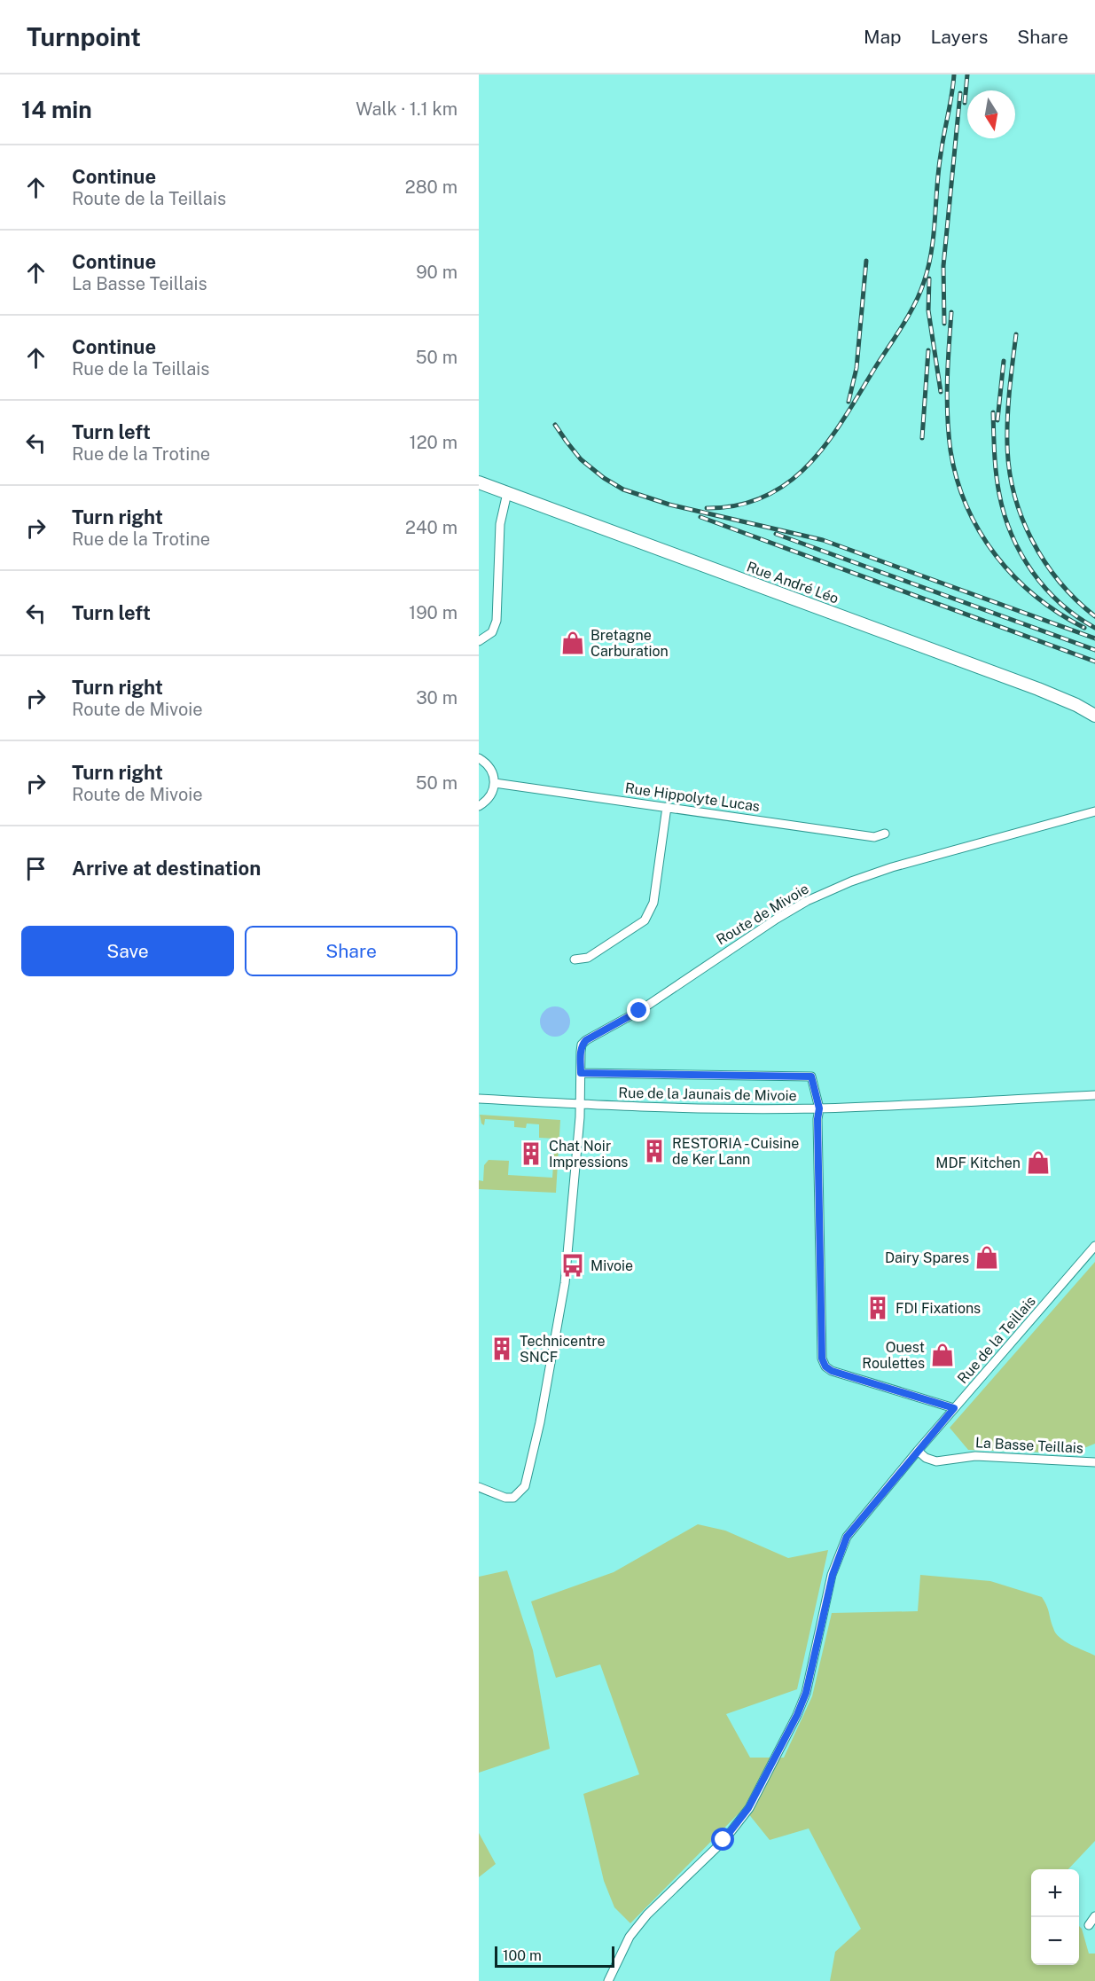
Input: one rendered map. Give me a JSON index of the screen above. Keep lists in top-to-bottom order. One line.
{"streets":{"street":["Rue André Léo","Rue Hippolyte Lucas","Route de Mivoie","Rue de la Jaunais de Mivoie","Rue de la Teillais","La Basse Teillais"]},"crossings":[["Route de Mivoie","Rue de la Jaunais de Mivoie"],["Rue de la Teillais","La Basse Teillais"]],"places":{"shop":["Bretagne Carburation","MDF Kitchen","Dairy Spares","Ouest Roulettes"],"building":["RESTORIA - Cuisine de Ker Lann","Chat Noir Impressions","FDI Fixations","Technicentre SNCF"],"bus stop":["Mivoie"]},"scale_bar":"100 m","north":"bottom","page":{"header":"Turnpoint","nav":["Map","Layers","Share"],"heading":["14 min","Walk · 1.1 km"],"list":[["Continue","Route de la Teillais","280 m"],["Continue","La Basse Teillais","90 m"],["Continue","Rue de la Teillais","50 m"],["Turn left","Rue de la Trotine","120 m"],["Turn right","Rue de la Trotine","240 m"],["Turn left","190 m"],["Turn right","Route de Mivoie","30 m"],["Turn right","Route de Mivoie","50 m"],"Arrive at destination"],"buttons":["Save","Share"],"map_buttons":["+","−"],"scale":"100 m"}}
